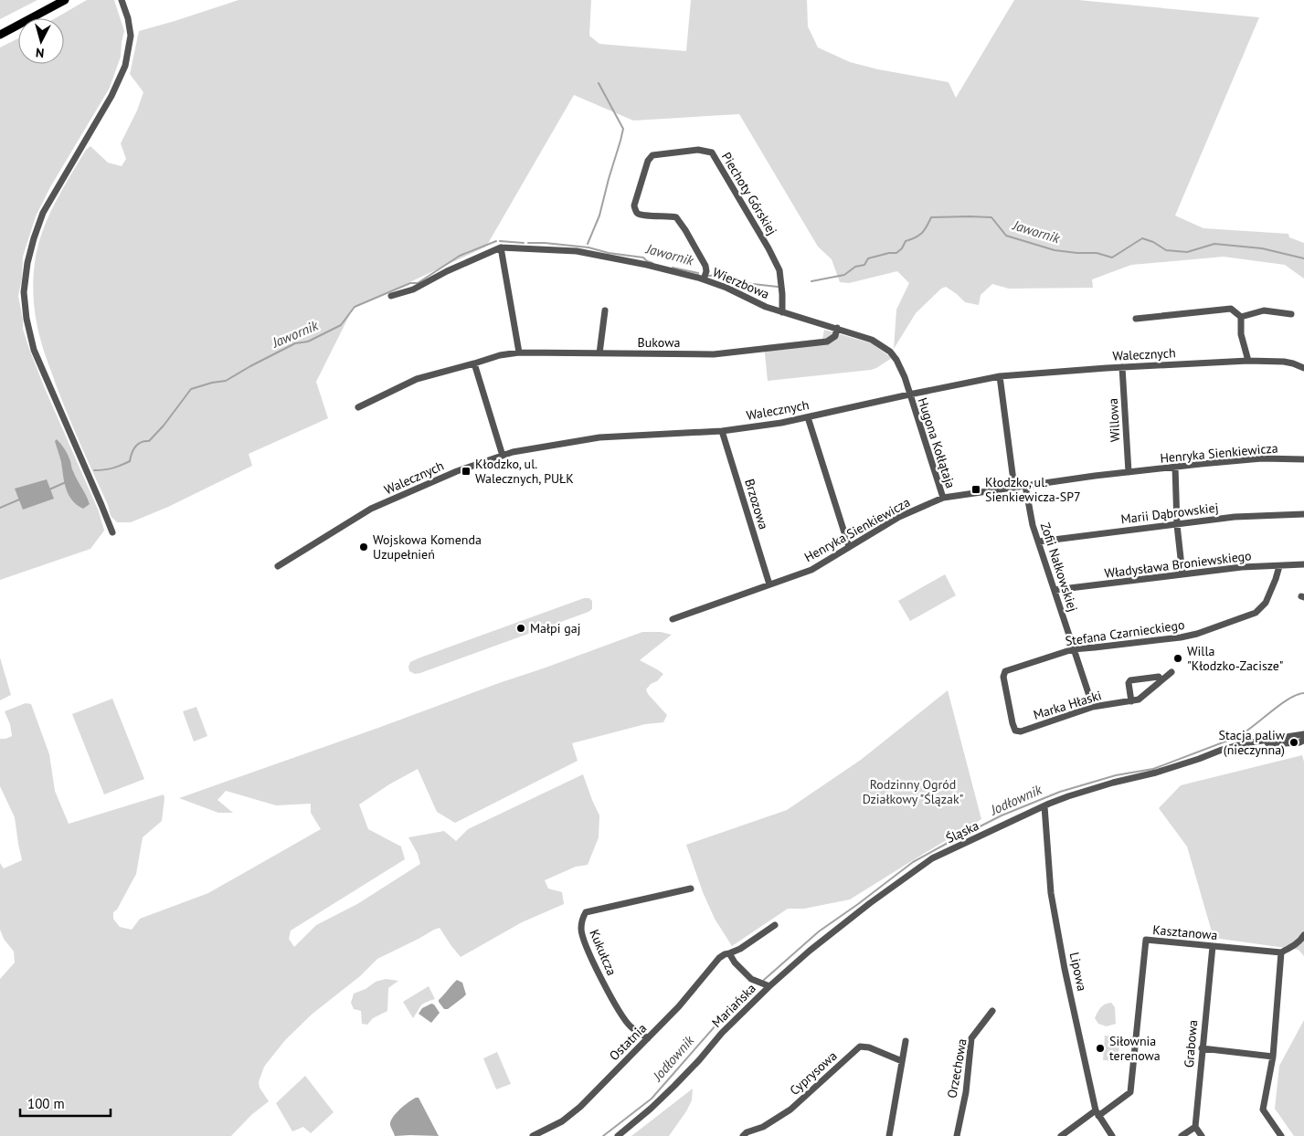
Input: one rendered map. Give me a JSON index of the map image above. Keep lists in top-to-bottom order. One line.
{"streets":{"street":["Piechoty Górskiej","Wierzbowa","Bukowa","Walecznych","Willowa","Hugona Kołłątaja","Henryka Sienkiewicza","Brzozowa","Marii Dąbrowskiej","Władysława Broniewskiego","Zofii Nałkowskiej","Stefana Czarnieckiego","Marka Hłaski","Śląska","Kasztanowa","Kukułcza","Lipowa","Mariańska","Ostatnia","Grabowa","Orzechowa","Cyprysowa"]},"crossings":[["Piechoty Górskiej","Wierzbowa"],["Wierzbowa","Bukowa"],["Wierzbowa","Walecznych"],["Wierzbowa","Hugona Kołłątaja"],["Walecznych","Willowa"],["Walecznych","Hugona Kołłątaja"],["Walecznych","Brzozowa"],["Willowa","Henryka Sienkiewicza"],["Hugona Kołłątaja","Henryka Sienkiewicza"],["Henryka Sienkiewicza","Brzozowa"],["Henryka Sienkiewicza","Zofii Nałkowskiej"],["Marii Dąbrowskiej","Zofii Nałkowskiej"],["Władysława Broniewskiego","Zofii Nałkowskiej"],["Władysława Broniewskiego","Stefana Czarnieckiego"],["Zofii Nałkowskiej","Stefana Czarnieckiego"],["Zofii Nałkowskiej","Marka Hłaski"],["Stefana Czarnieckiego","Marka Hłaski"],["Śląska","Lipowa"],["Śląska","Mariańska"],["Kasztanowa","Lipowa"],["Kasztanowa","Grabowa"],["Kukułcza","Ostatnia"]],"water":["Jawornik","Jodłownik"],"parks":["Rodzinny Ogród Działkowy \"Ślązak\""],"places":{"transit":["Kłodzko, ul. Walecznych, PUŁK","Kłodzko, ul. Sienkiewicza-SP7"],"other":["Wojskowa Komenda Uzupełnień","Małpi gaj","Willa \"Kłodzko-Zacisze\"","Stacja paliw (nieczynna)","Siłownia terenowa"]},"scale_bar":"100 m","north":"bottom"}
